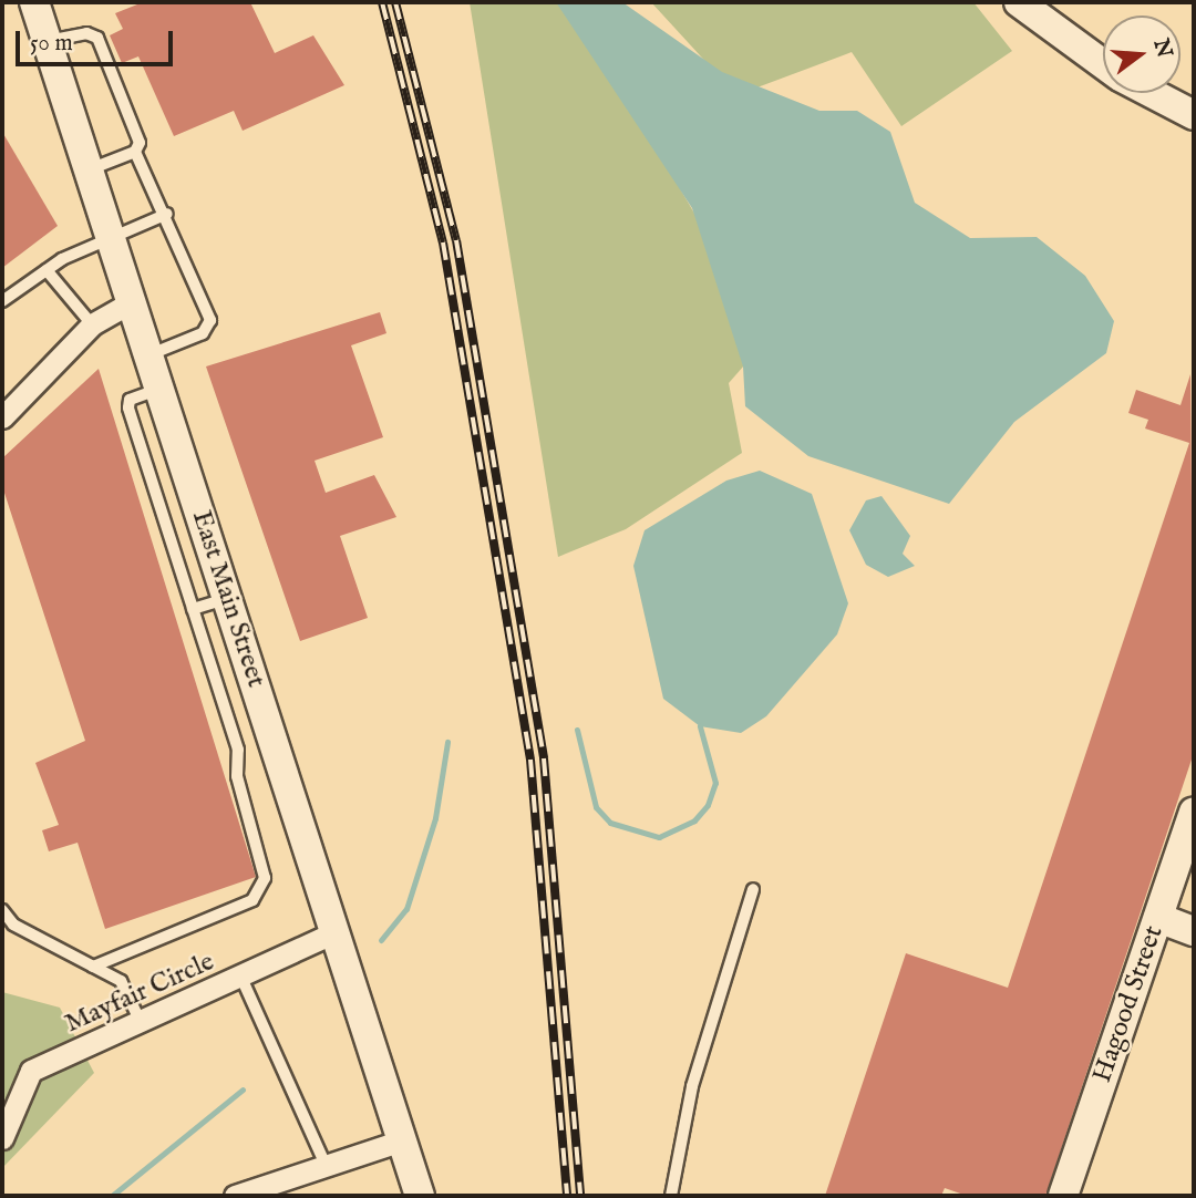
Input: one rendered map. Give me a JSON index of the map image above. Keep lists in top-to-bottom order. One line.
{"streets":{"main road":["East Main Street","Hagood Street"],"street":["Mayfair Circle"]},"crossings":[["East Main Street","Mayfair Circle"]],"scale_bar":"50 m","north":"right"}
